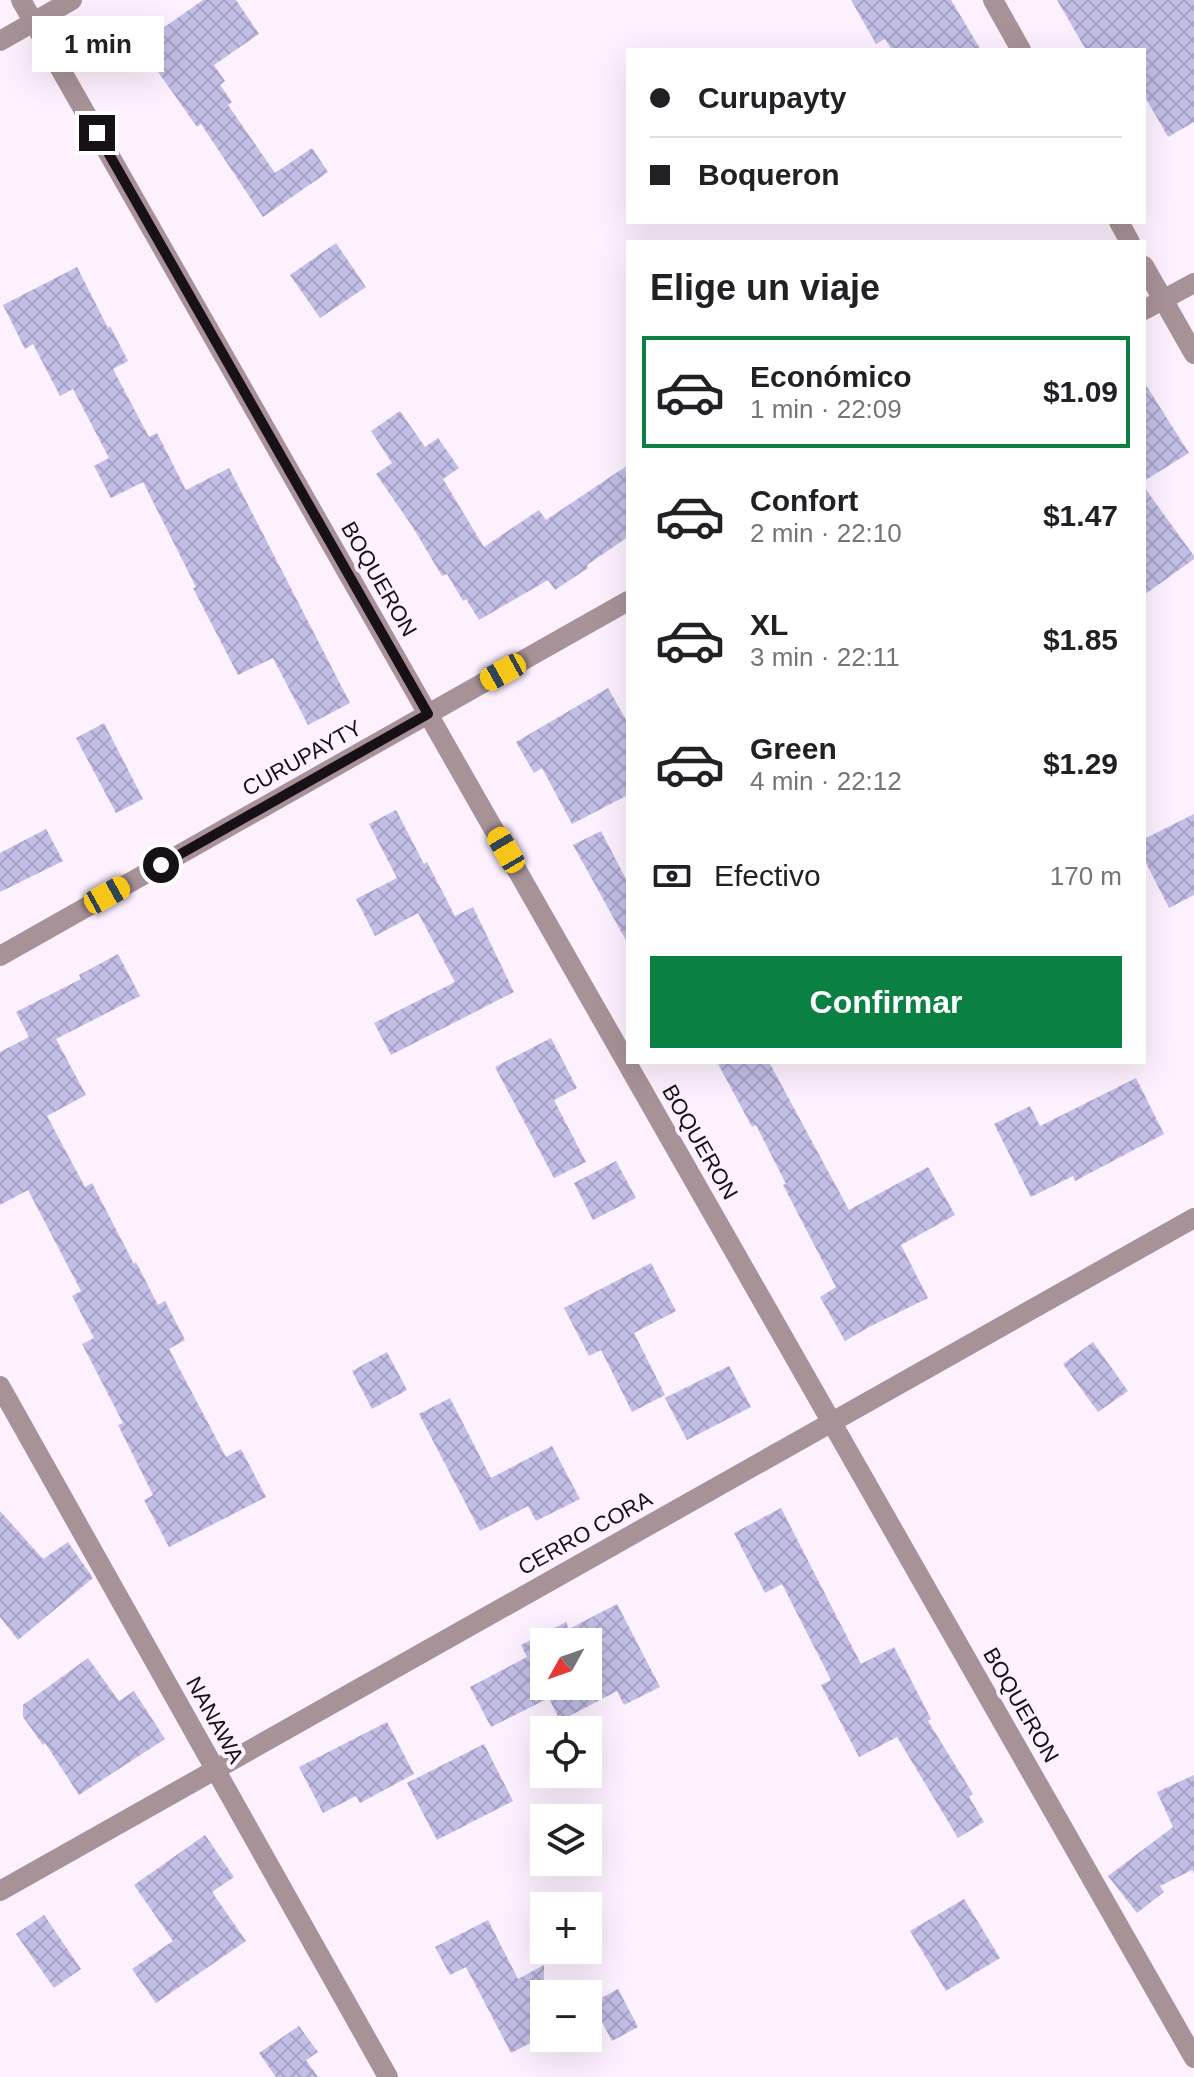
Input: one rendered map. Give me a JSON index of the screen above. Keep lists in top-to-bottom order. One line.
{"streets":{"street":["BOQUERON","CURUPAYTY","CERRO CORA","NANAWA"]},"crossings":[["BOQUERON","CURUPAYTY"],["BOQUERON","CERRO CORA"],["CERRO CORA","NANAWA"]],"north":"bottom left","page":{"bubble":"1 min","banner":["Curupayty","Boqueron"],"heading":"Elige un viaje","list":[{"name":"Económico","note":"1 min · 22:09","value":"$1.09"},{"name":"Confort","note":"2 min · 22:10","value":"$1.47"},{"name":"XL","note":"3 min · 22:11","value":"$1.85"},{"name":"Green","note":"4 min · 22:12","value":"$1.29"}],"pay":["Efectivo","170 m"],"buttons":"Confirmar","map_buttons":["+","−"]}}
